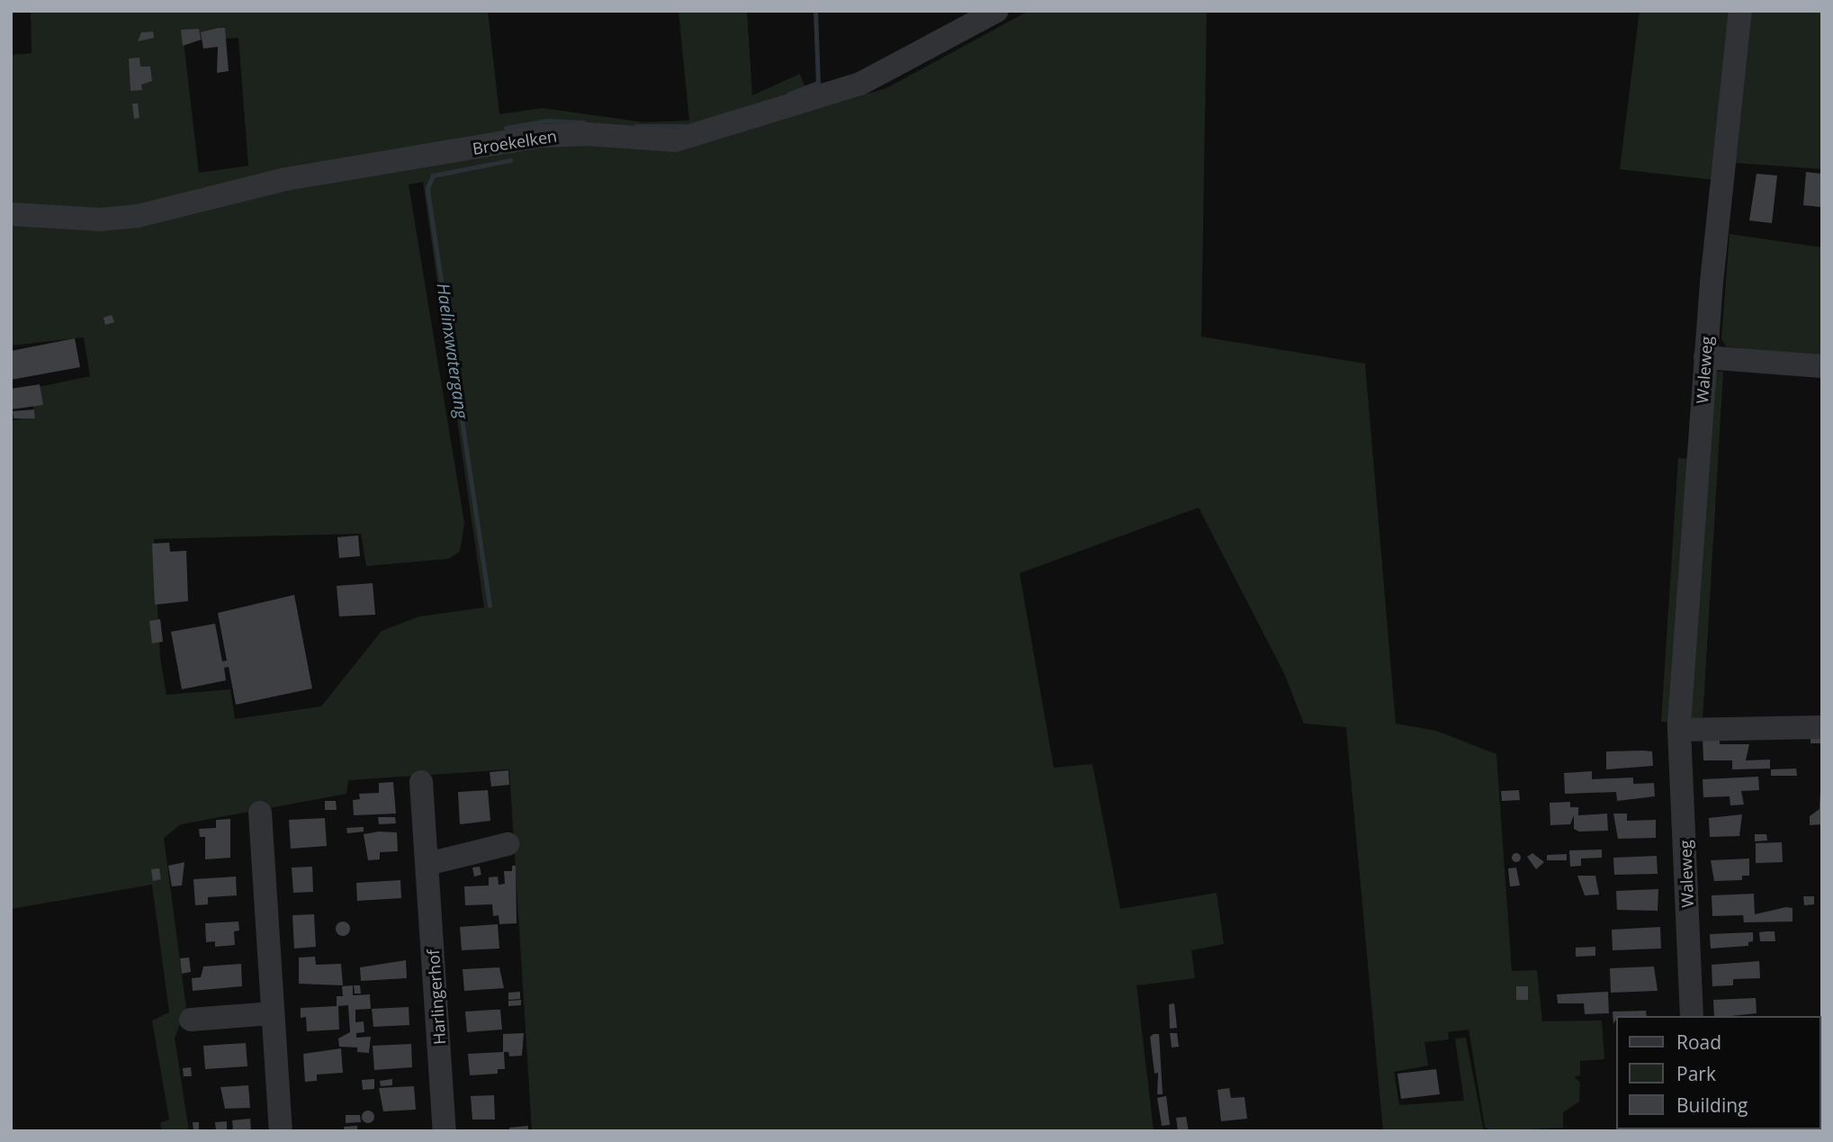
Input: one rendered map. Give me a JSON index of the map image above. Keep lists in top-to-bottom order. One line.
{"streets":{"street":["Broekelken","Waleweg","Harlingerhof"]},"water":["Haelinxwatergang"],"legend":["Road","Park","Building"]}
